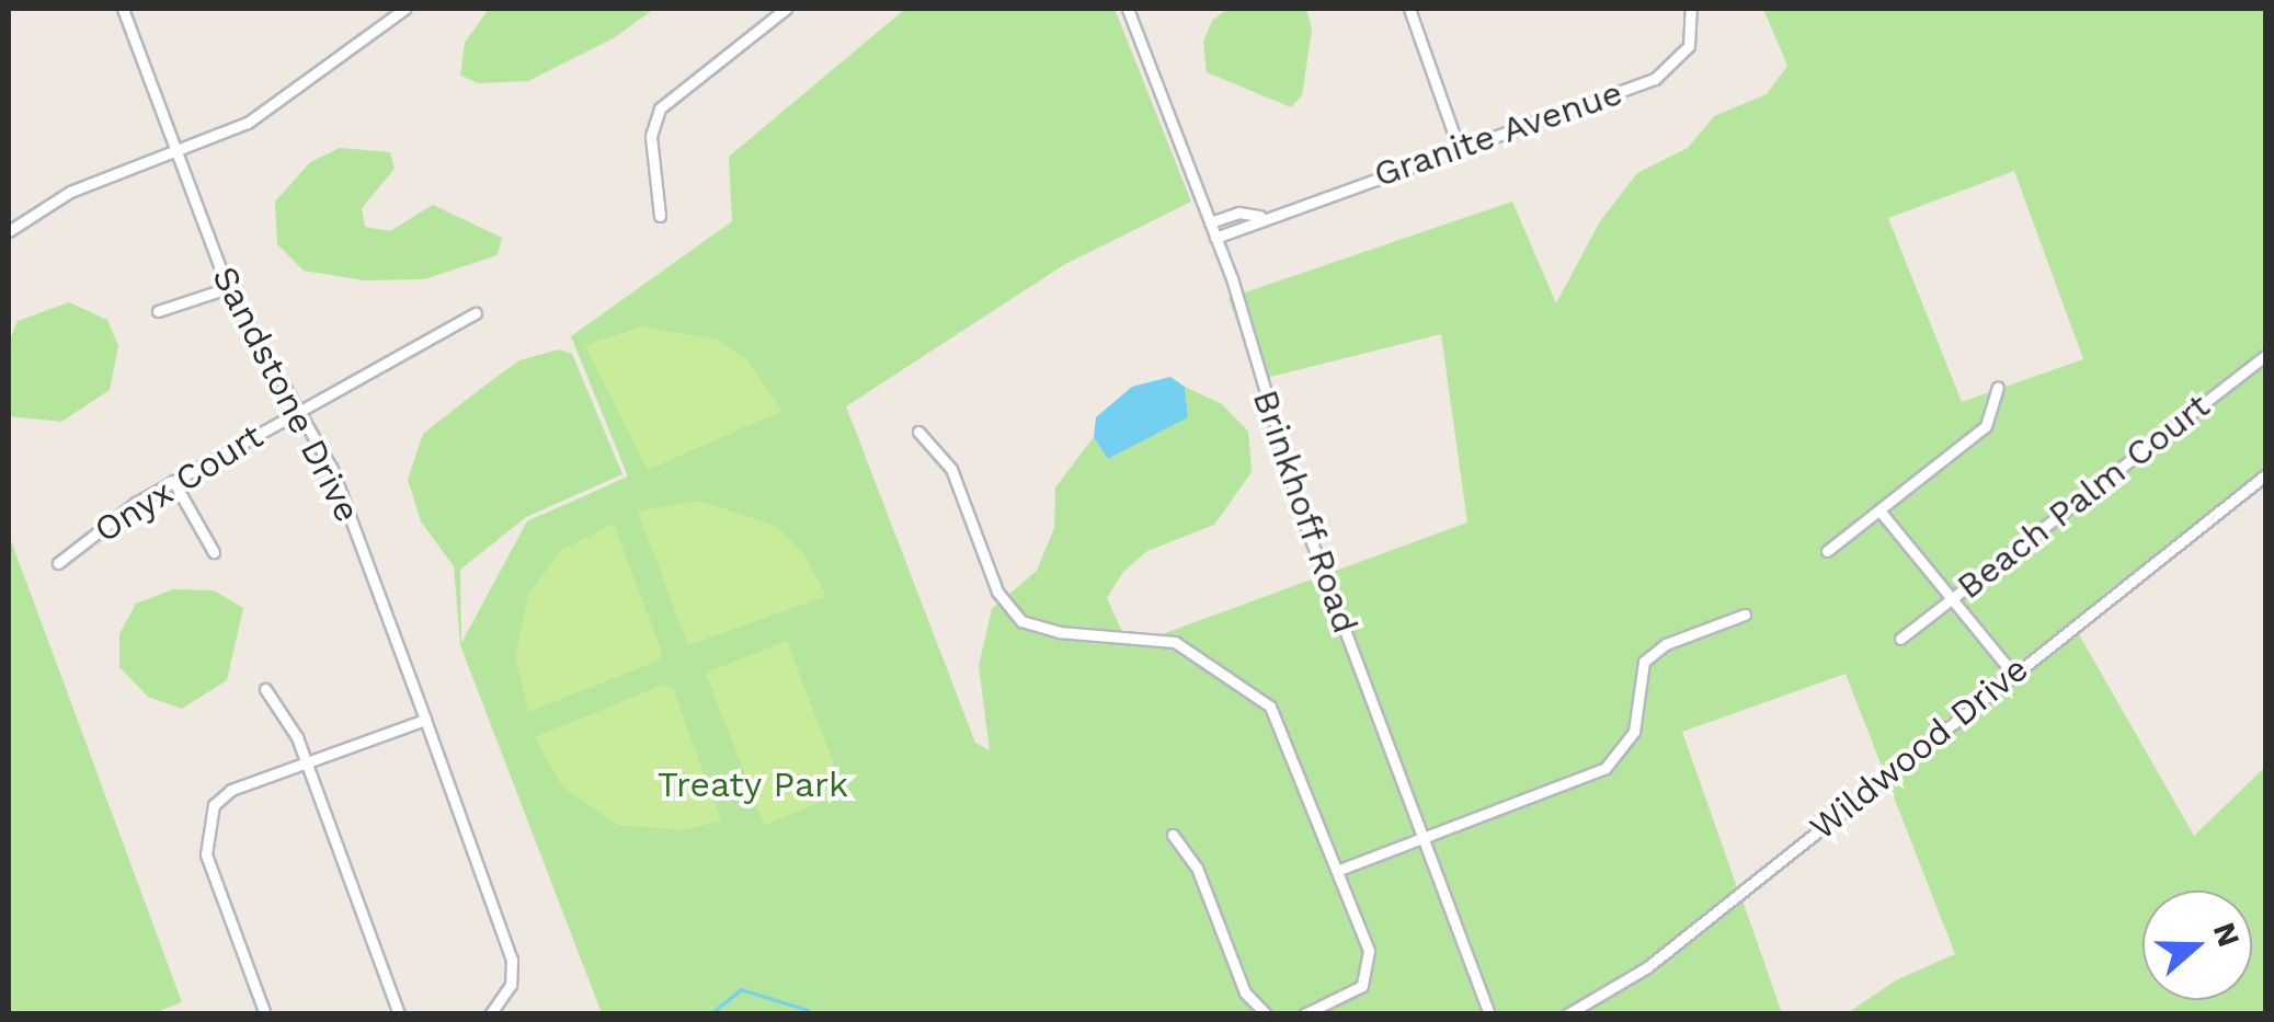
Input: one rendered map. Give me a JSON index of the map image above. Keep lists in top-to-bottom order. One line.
{"streets":{"street":["Granite Avenue","Sandstone Drive","Onyx Court","Beach Palm Court","Brinkhoff Road","Wildwood Drive"]},"crossings":[["Granite Avenue","Brinkhoff Road"],["Sandstone Drive","Onyx Court"]],"parks":["Treaty Park"],"north":"right"}
